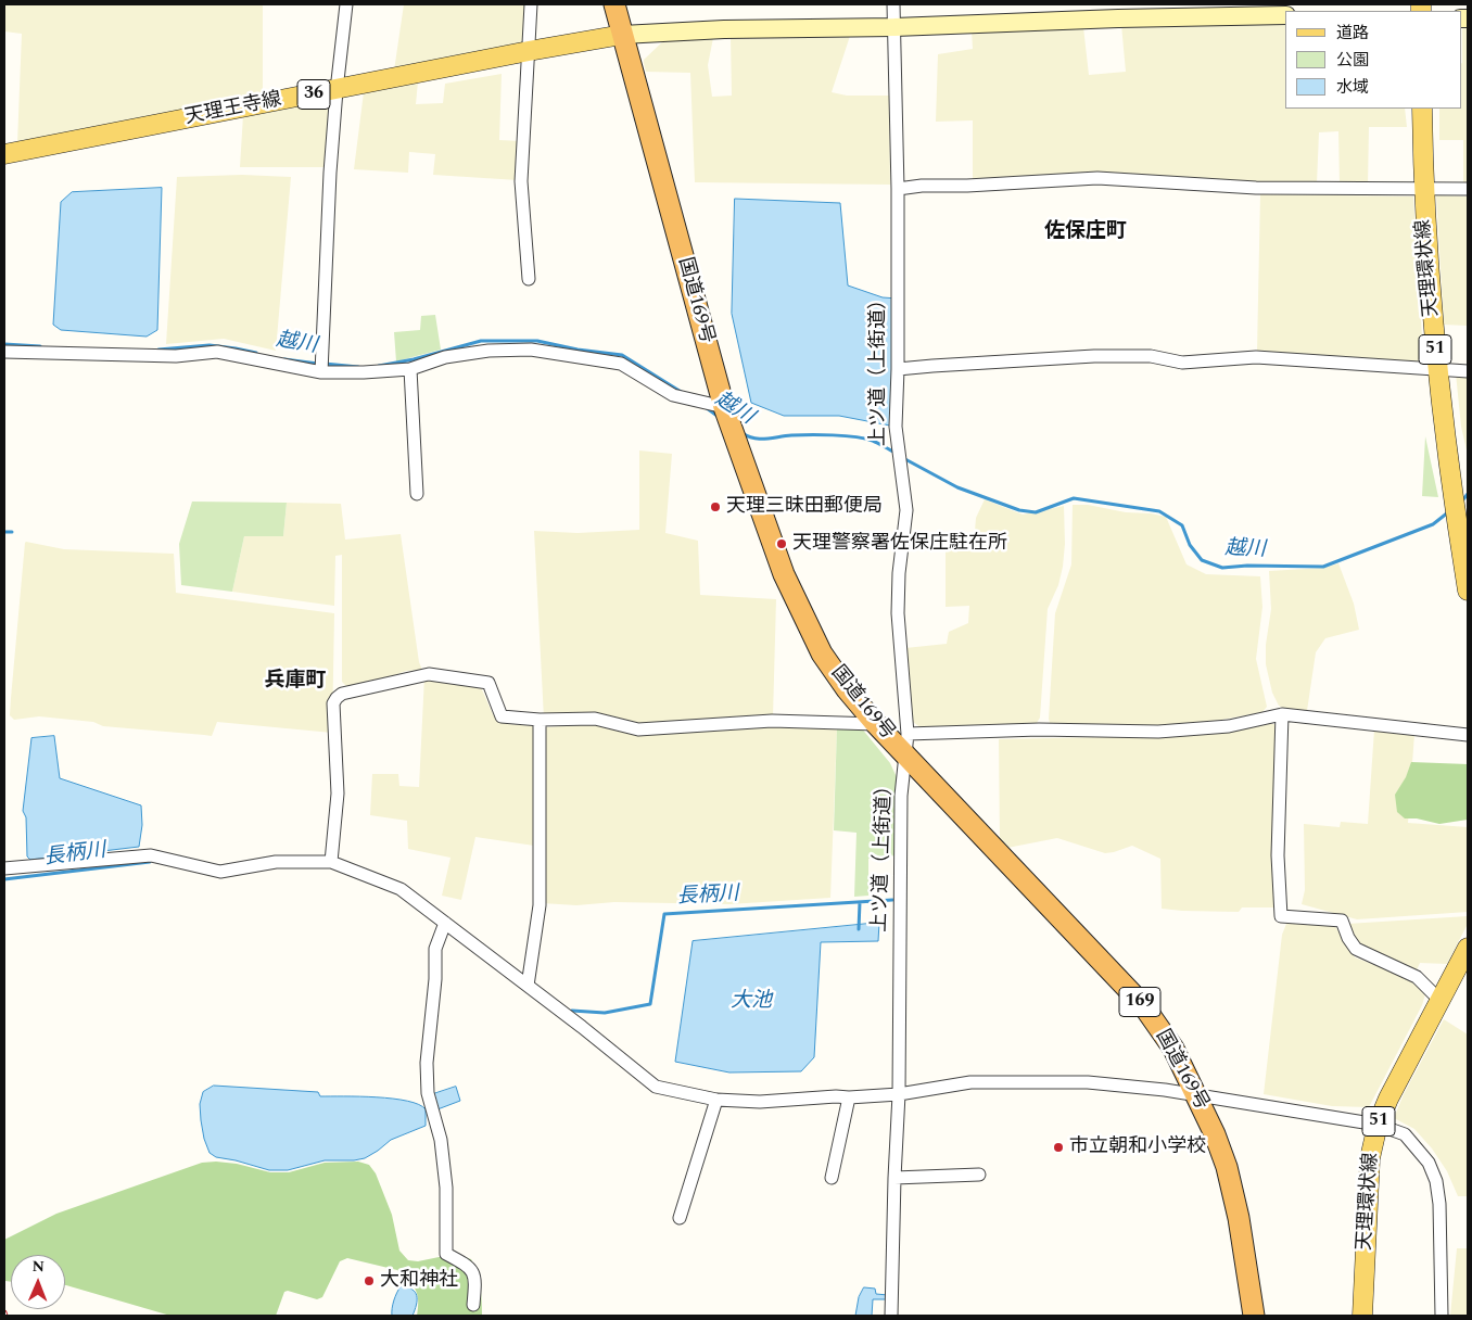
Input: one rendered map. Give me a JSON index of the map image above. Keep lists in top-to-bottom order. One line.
{"streets":{"highway":["国道169号","169"],"main road":["36","天理王寺線","天理環状線","51"],"street":["上ツ道（上街道）"]},"crossings":[["天理王寺線","国道169号"],["国道169号","上ツ道（上街道）"]],"districts":["佐保庄町","兵庫町"],"water":["越川","長柄川","大池"],"places":["天理三昧田郵便局","天理警察署佐保庄駐在所","市立朝和小学校","大和神社"],"legend":["道路","公園","水域"],"north":"top"}
